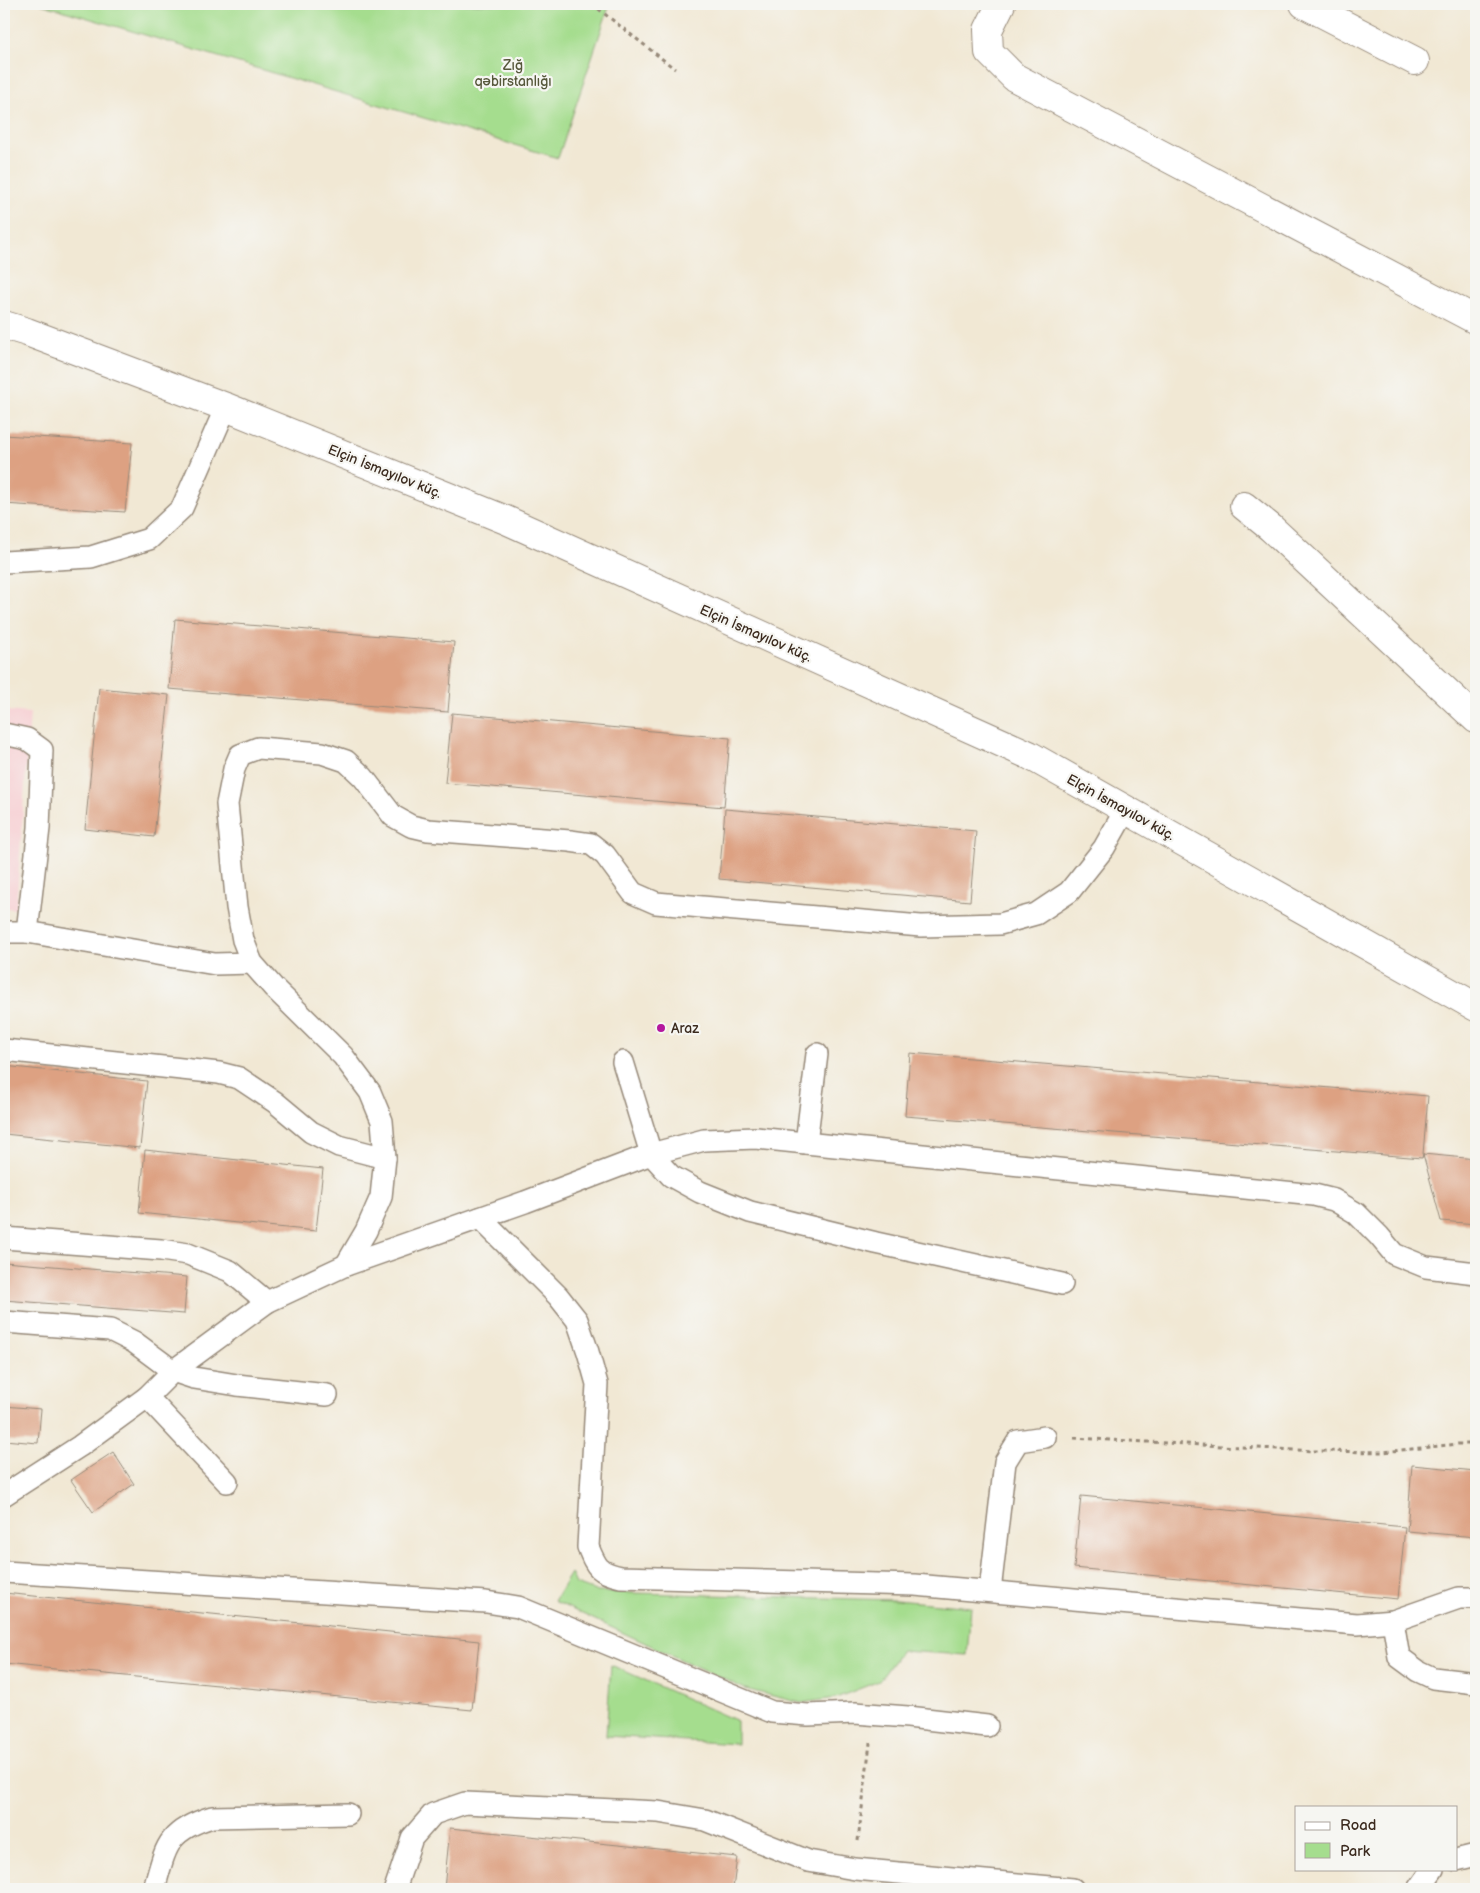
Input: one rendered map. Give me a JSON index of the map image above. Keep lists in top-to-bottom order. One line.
{"streets":{"street":["Elçin İsmayılov küç."]},"parks":["Zığ qəbirstanlığı"],"places":["Araz"],"legend":["Road","Park"]}
